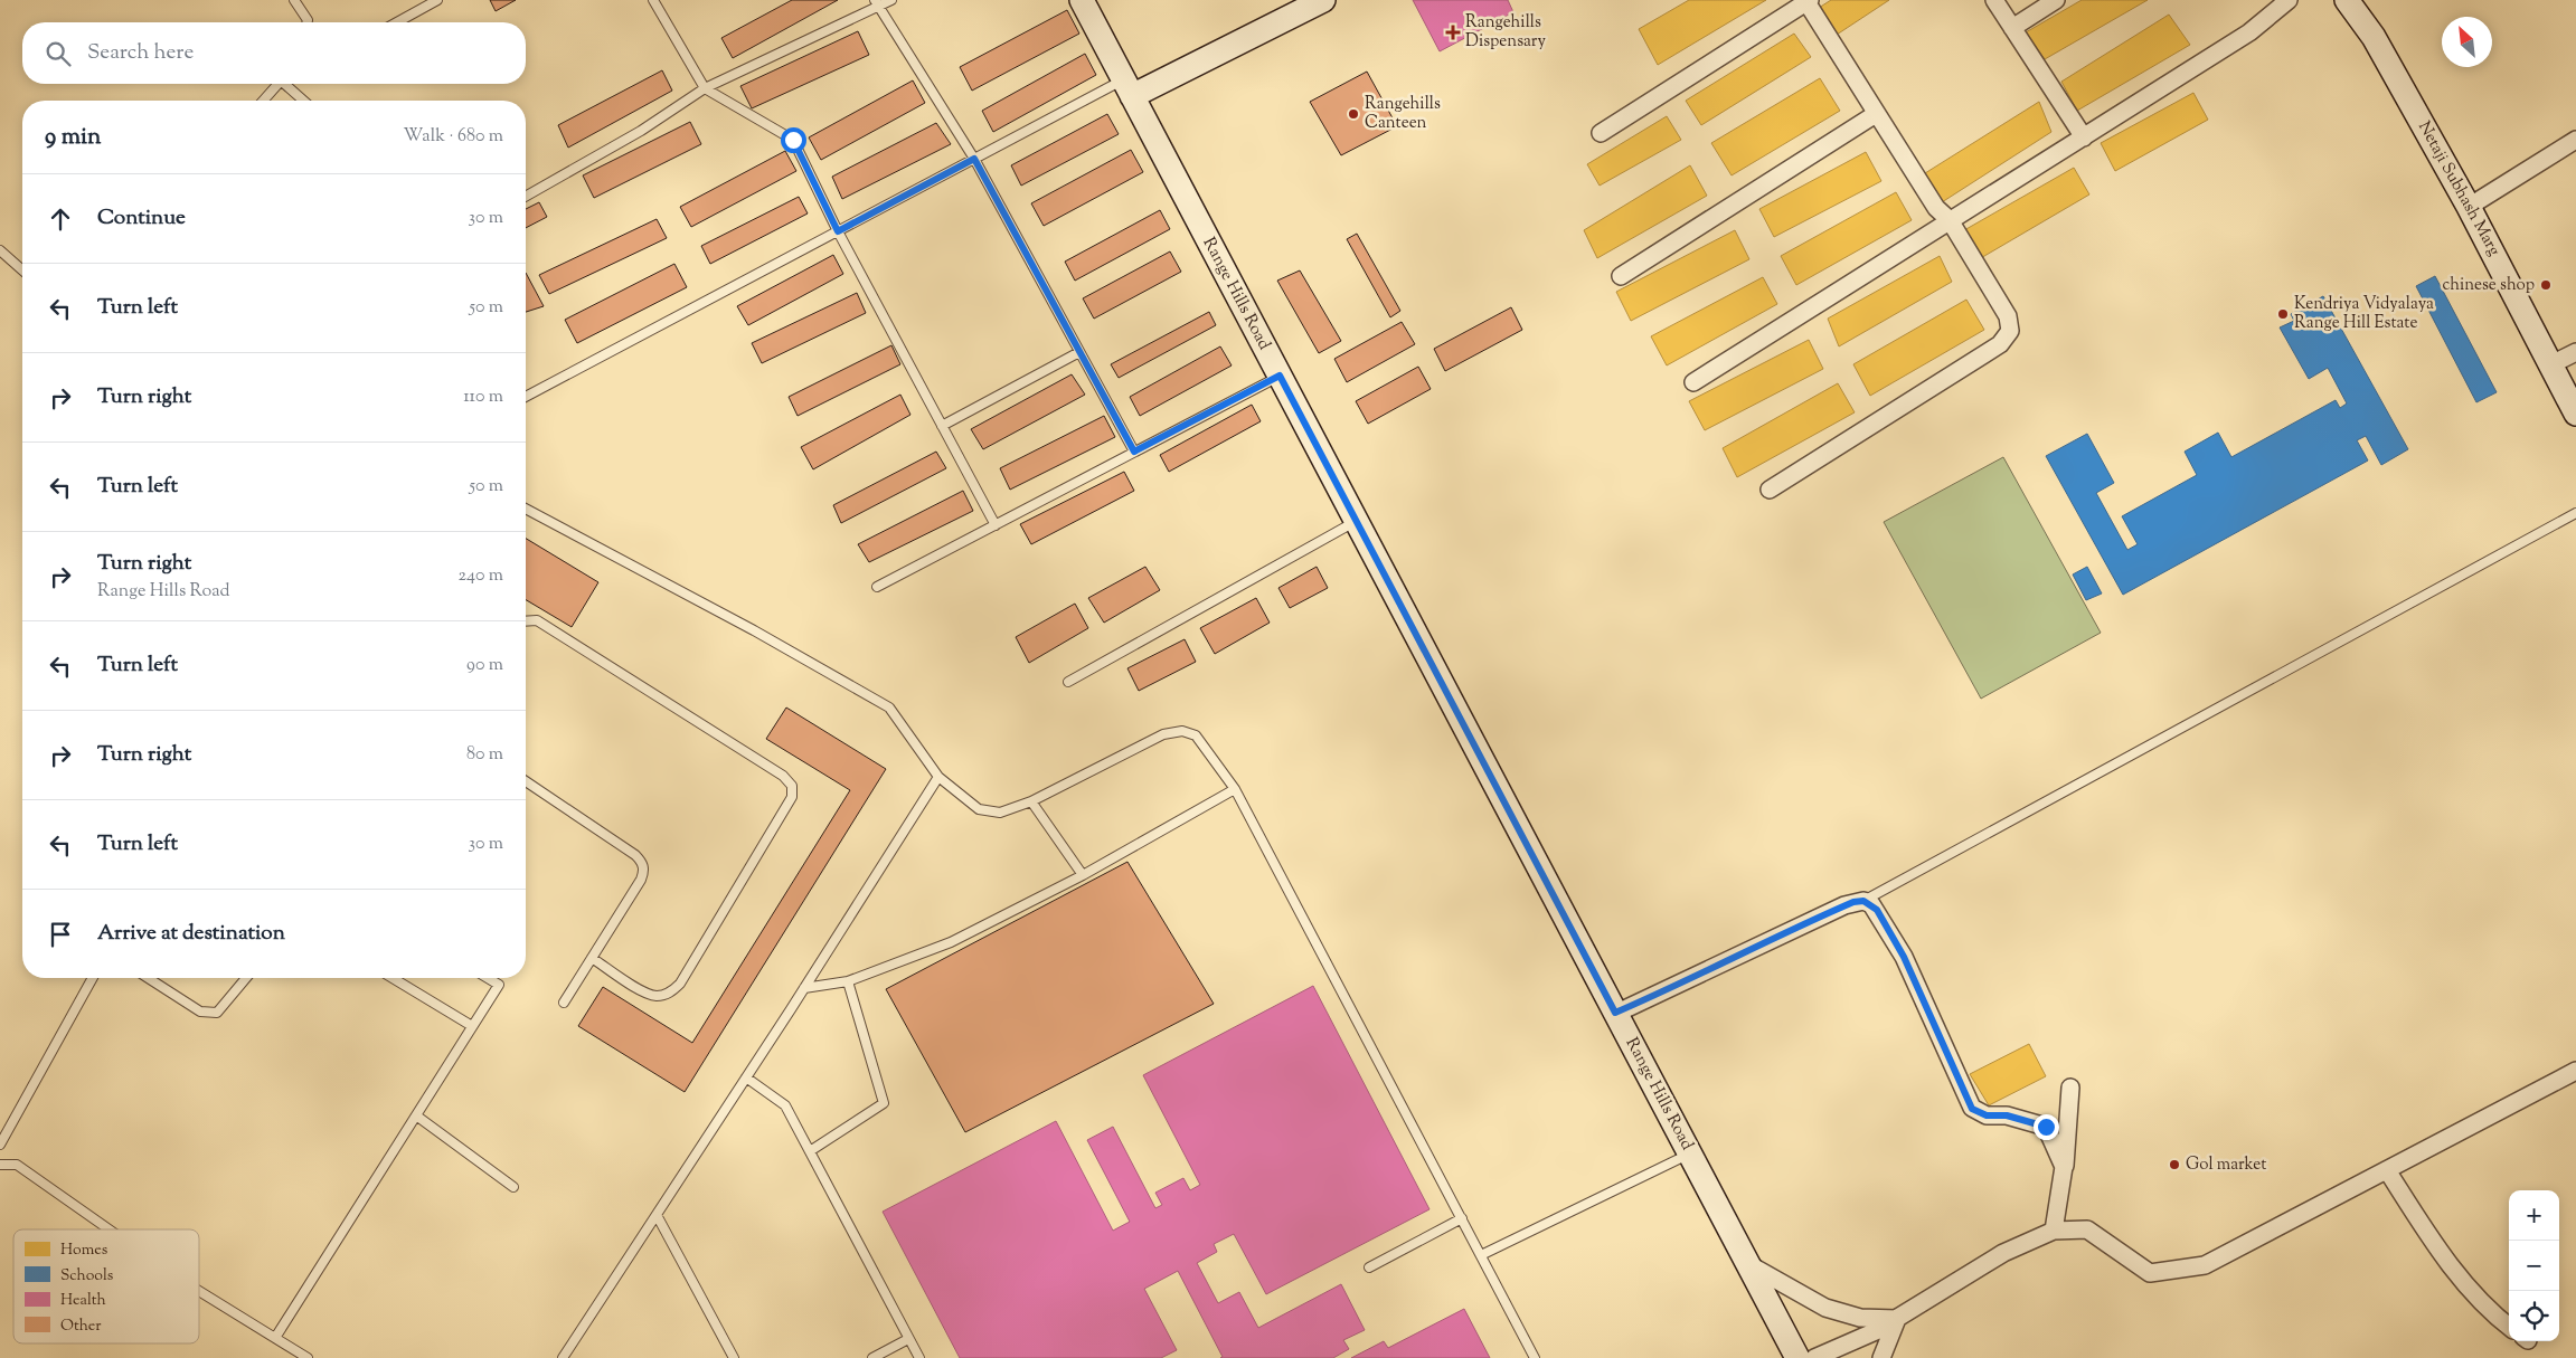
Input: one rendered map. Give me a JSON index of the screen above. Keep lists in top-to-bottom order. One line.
{"streets":{"street":["Netaji Subhash Marg","Range Hills Road"]},"places":{"health":["Rangehills Dispensary"],"other":["Rangehills Canteen","chinese shop","Kendriya Vidyalaya Range Hill Estate","Gol market"]},"legend":["Homes","Schools","Health","Other"],"north":"top left","page":{"search":"Search here","heading":["9 min","Walk · 680 m"],"list":[["Continue","30 m"],["Turn left","50 m"],["Turn right","110 m"],["Turn left","50 m"],["Turn right","Range Hills Road","240 m"],["Turn left","90 m"],["Turn right","80 m"],["Turn left","30 m"],"Arrive at destination"],"map_buttons":["+","−"]}}
